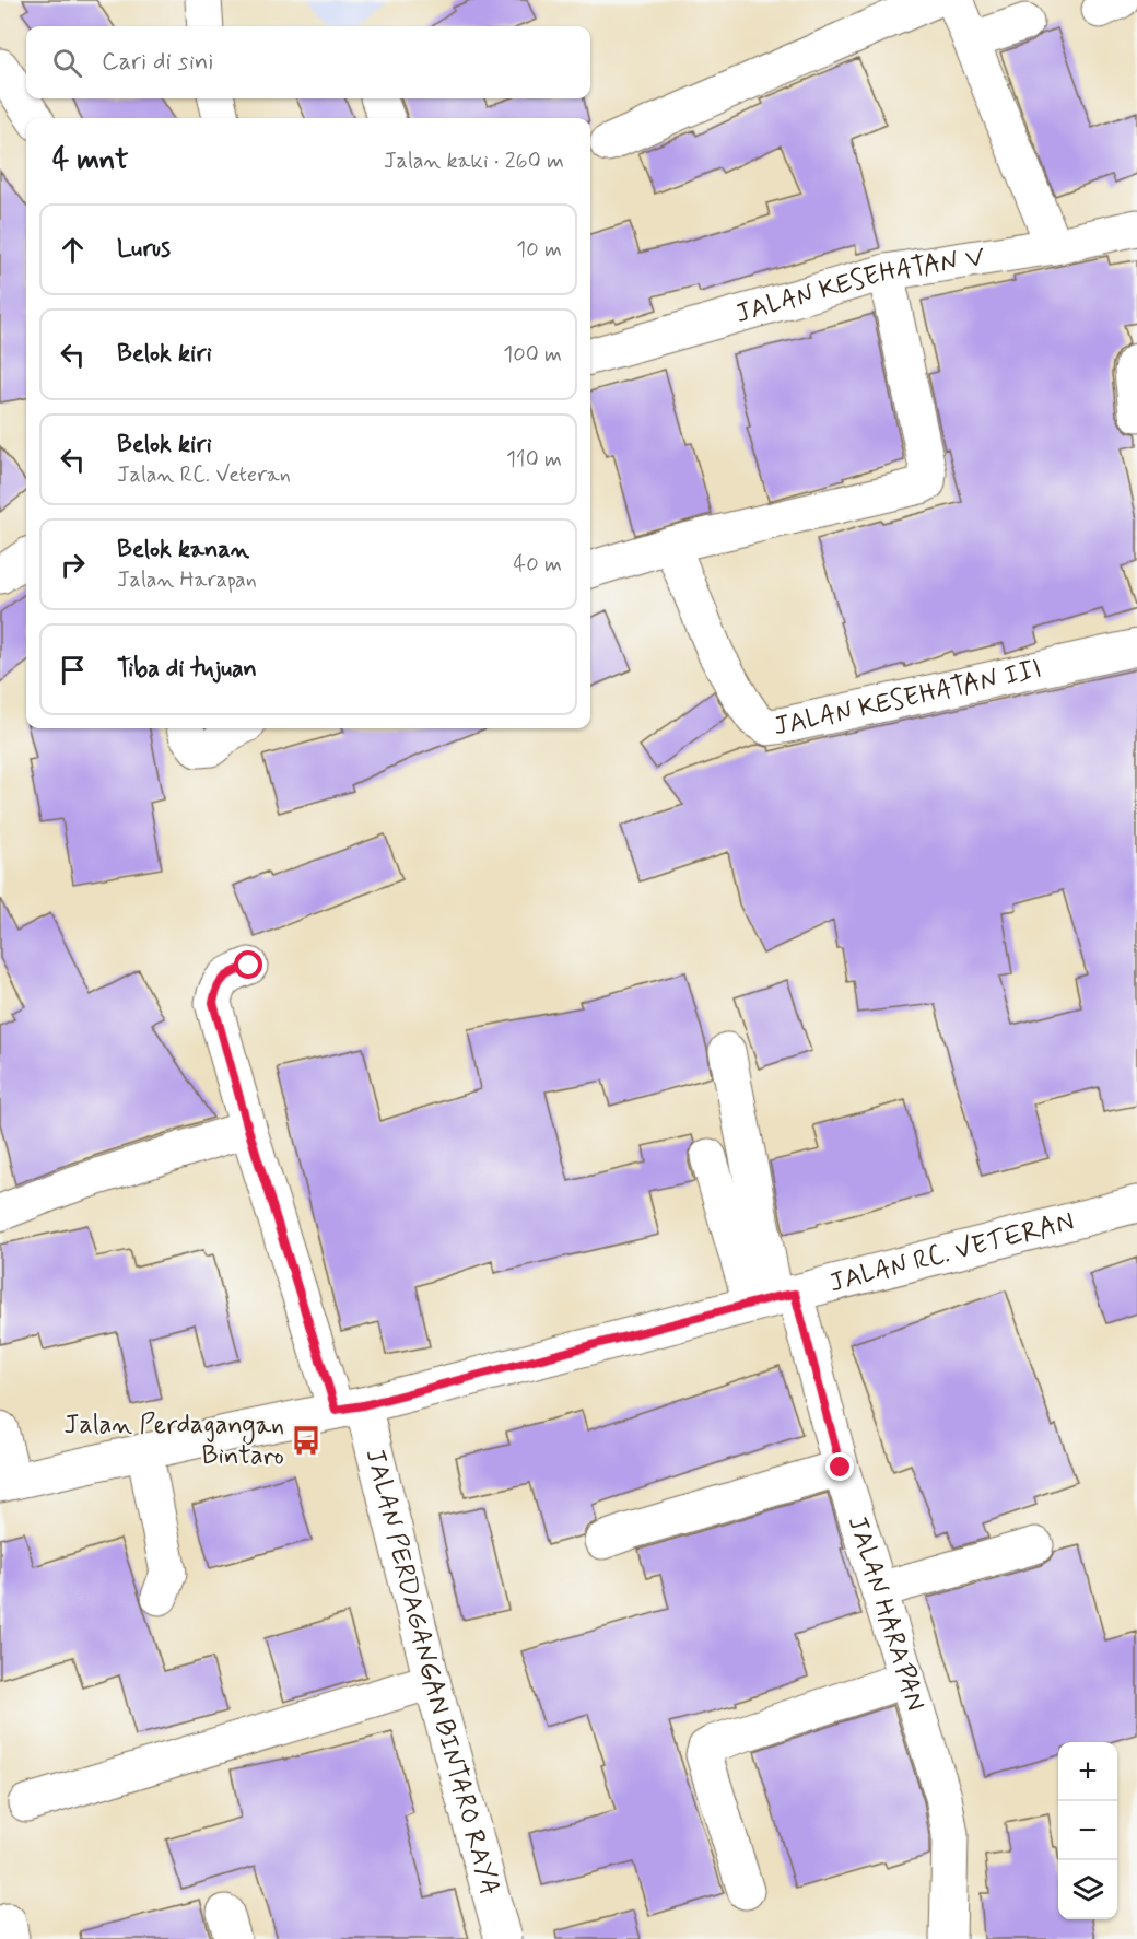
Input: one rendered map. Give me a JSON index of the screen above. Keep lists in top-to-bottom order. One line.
{"streets":{"street":["JALAN KESEHATAN V","JALAN KESEHATAN III","JALAN RC. VETERAN","JALAN HARAPAN","JALAN PERDAGANGAN BINTARO RAYA"]},"crossings":[["JALAN RC. VETERAN","JALAN HARAPAN"],["JALAN RC. VETERAN","JALAN PERDAGANGAN BINTARO RAYA"]],"places":{"bus stop":["Jalan Perdagangan Bintaro"]},"page":{"search":"Cari di sini","heading":["4 mnt","Jalan kaki · 260 m"],"list":[["Lurus","10 m"],["Belok kiri","100 m"],["Belok kiri","Jalan RC. Veteran","110 m"],["Belok kanan","Jalan Harapan","40 m"],"Tiba di tujuan"],"map_buttons":["+","−"]}}
